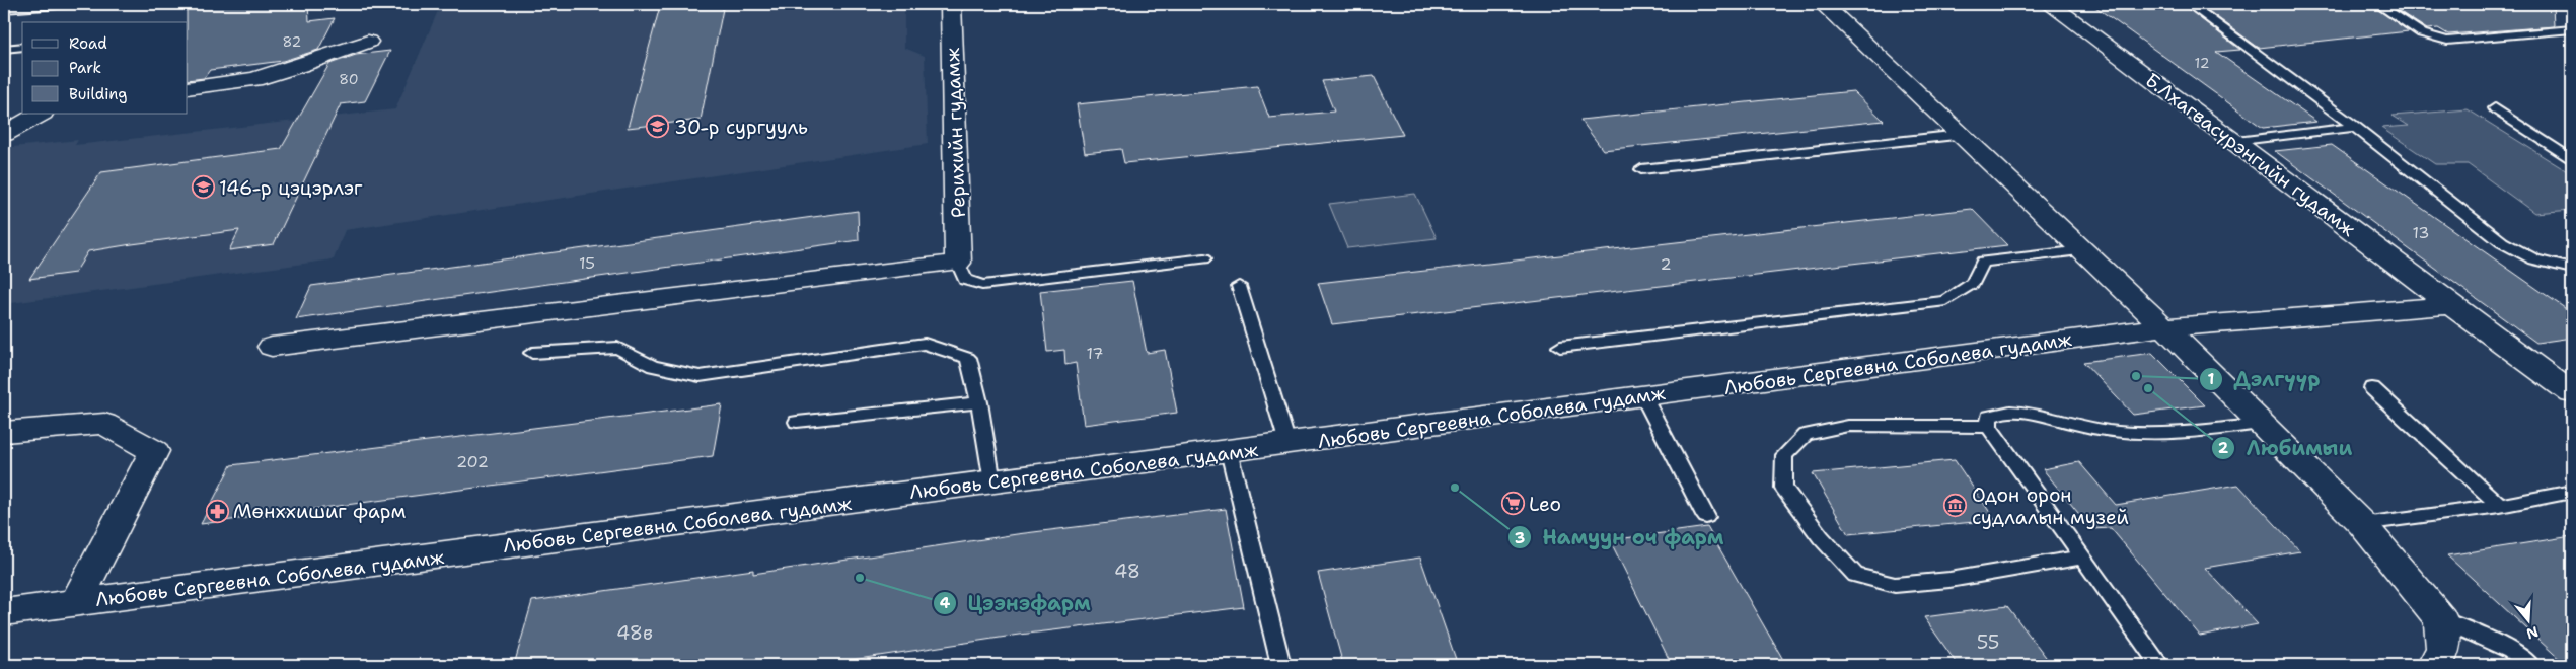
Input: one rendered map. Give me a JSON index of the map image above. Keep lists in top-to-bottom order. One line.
{"streets":{"street":["Рерихийн гудамж","Б.Лхагвасүрэнгийн гудамж","Любовь Сергеевна Соболева гудамж"]},"crossings":[["Б.Лхагвасүрэнгийн гудамж","Любовь Сергеевна Соболева гудамж"]],"places":{"school or university":["30-р сургууль","146-р цэцэрлэг"],"other":["Дэлгүүр","Любимыи","Намуун оч фарм","Цээнэфарм"],"supermarket":["Leo"],"museum":["Одон орон судлалын музей"],"pharmacy":["Мөнххишиг фарм"]},"house_numbers":["82","12","80","13","15","2","17","202","48","48в","55"],"legend":["Road","Park","Building"],"north":"bottom"}
